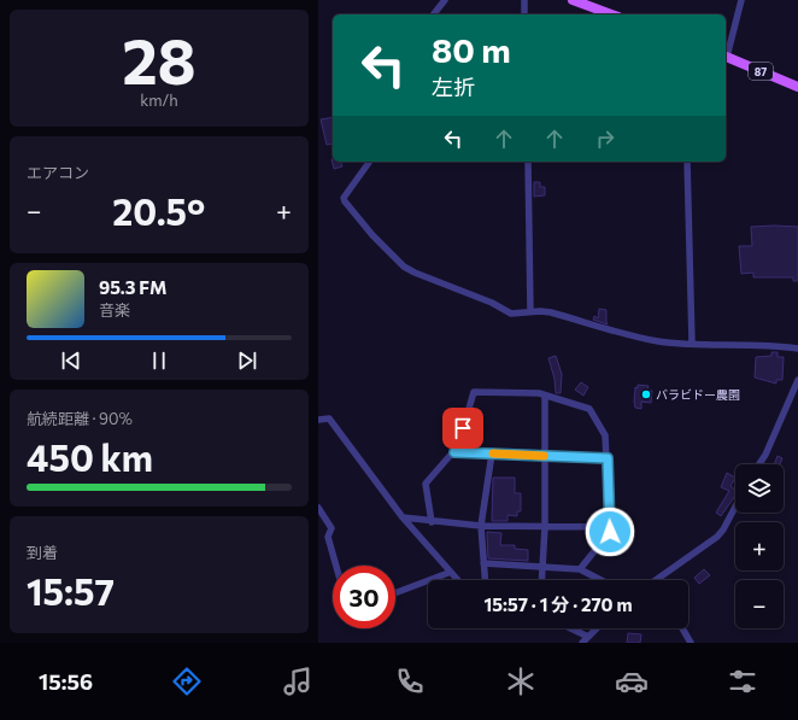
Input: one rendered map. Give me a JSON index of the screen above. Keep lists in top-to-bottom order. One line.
{"streets":{"main road":["87"]},"places":["バラビドー農園"],"page":{"tile":[["28","km/h"],"エアコン",["航続距離 · 90%","450 km"],["到着","15:57"]],"turn":["80 m","左折"],"heat":["−","20.5°","+"],"song":["95.3 FM","音楽"],"map_buttons":["+","−"],"limit":"30","trip":"15:57 · 1 分 · 270 m","tabs":"15:56"}}
